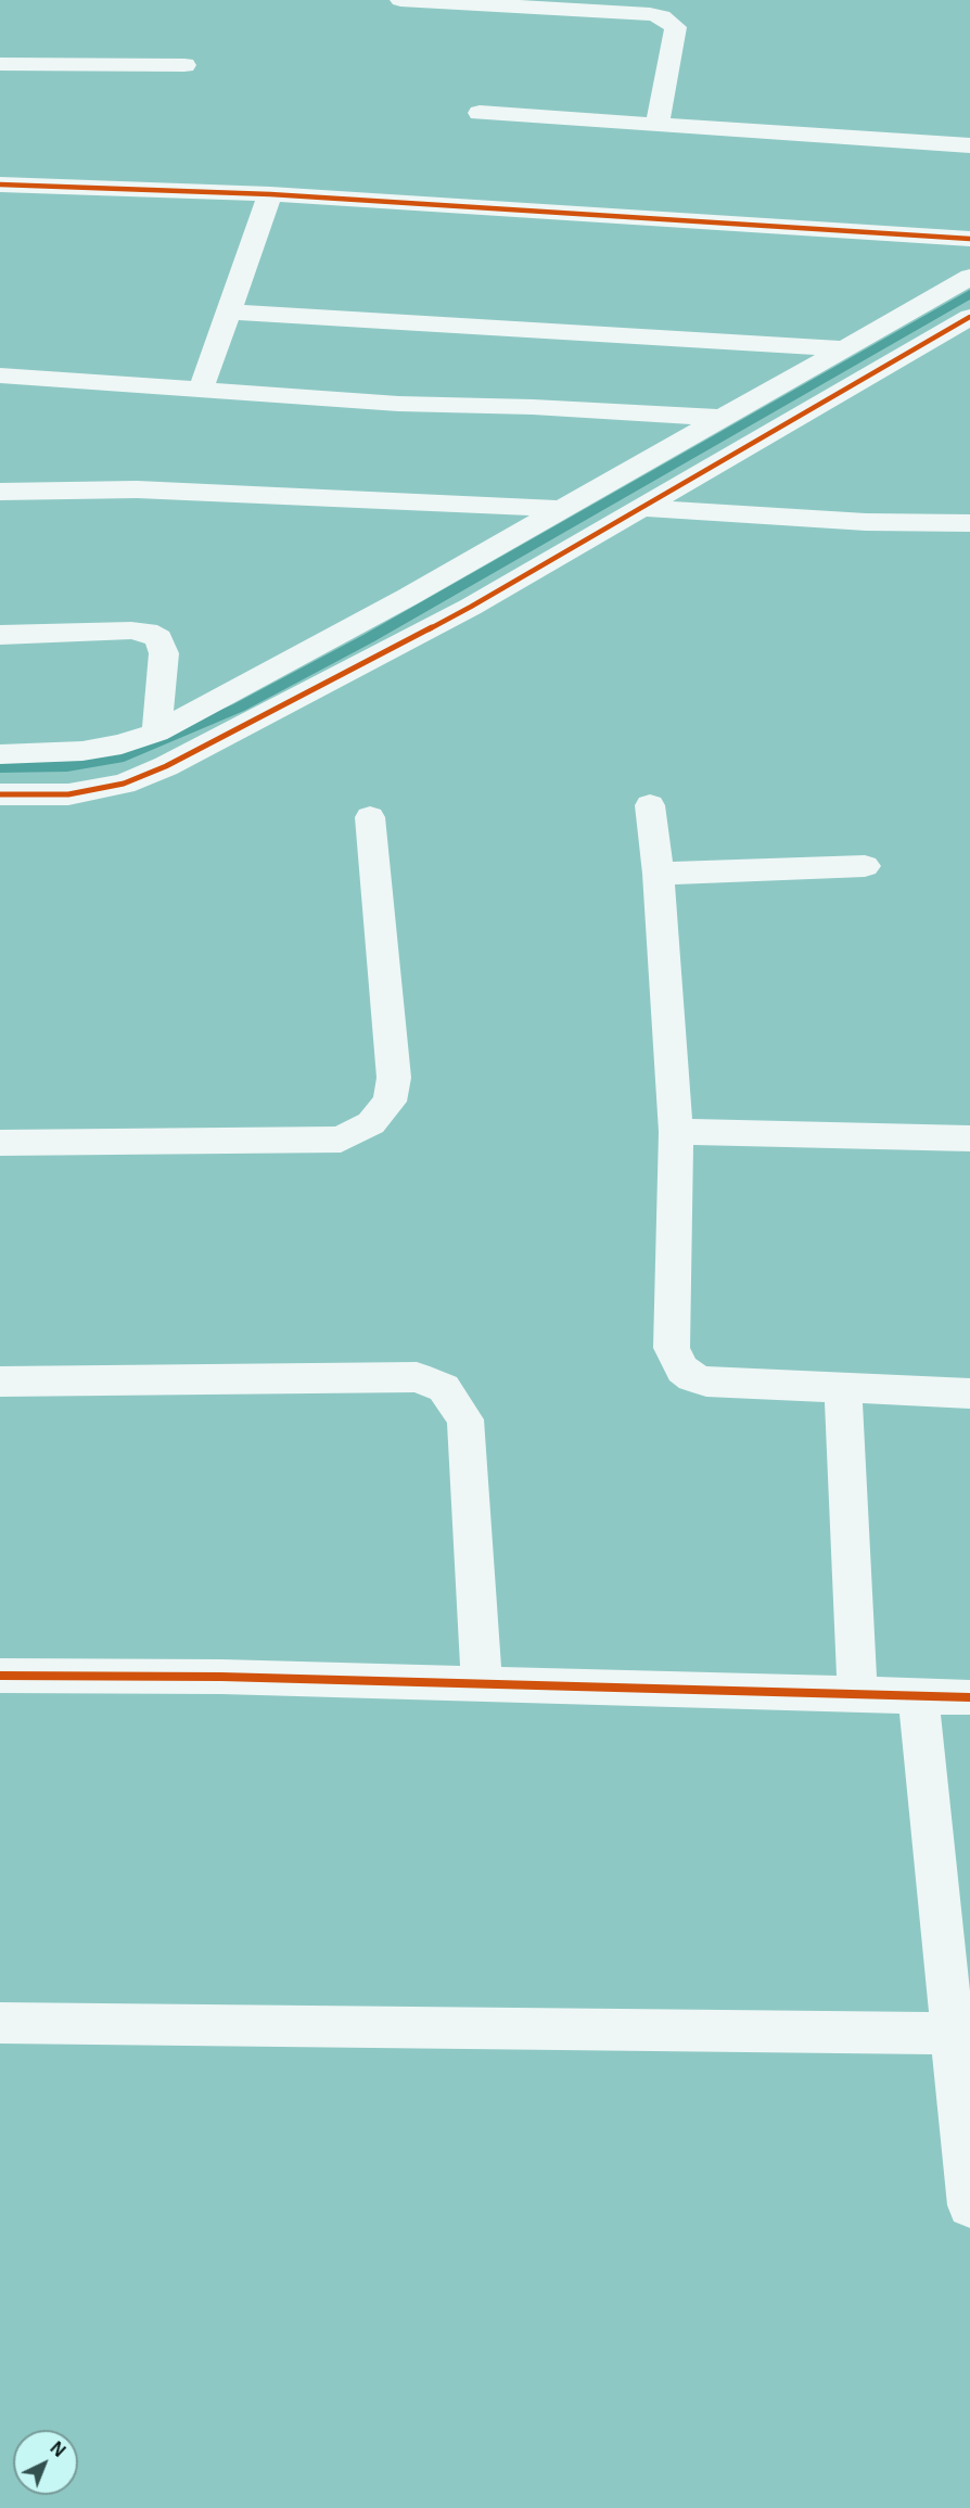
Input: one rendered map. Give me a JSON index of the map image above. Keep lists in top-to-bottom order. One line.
{"north":"top right"}
